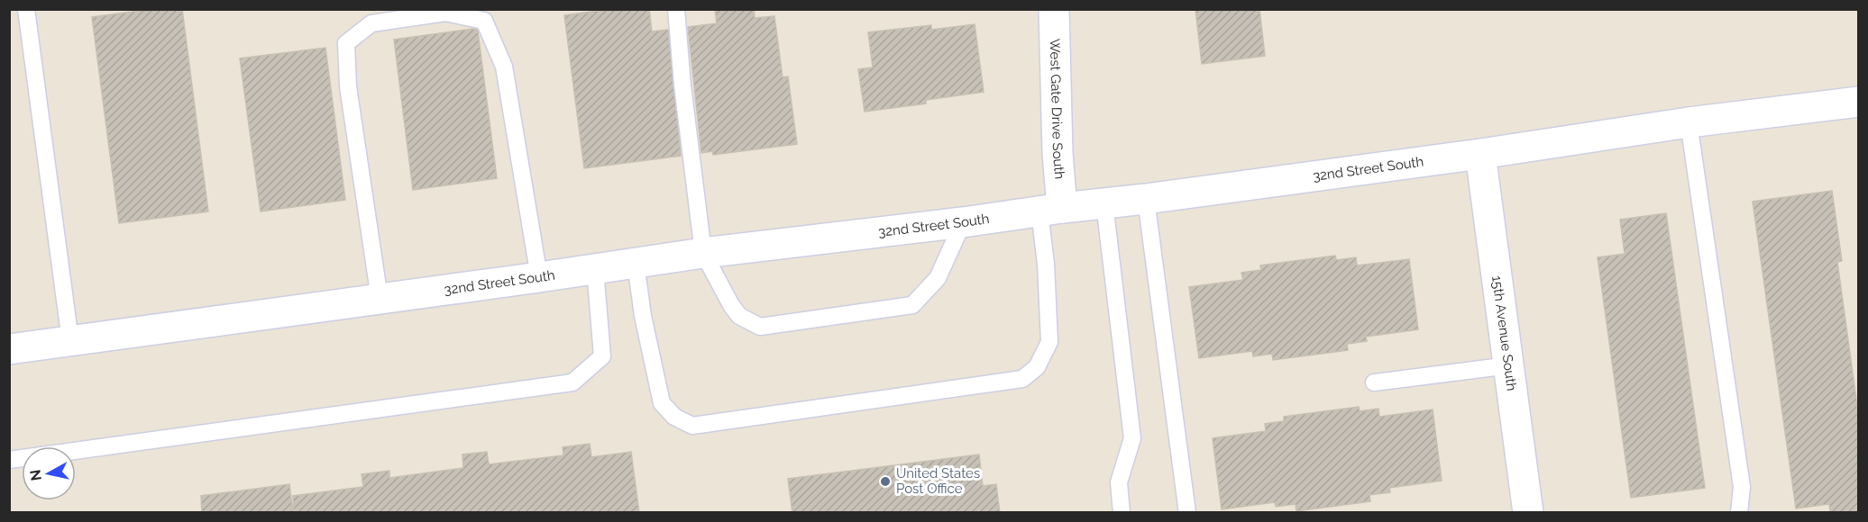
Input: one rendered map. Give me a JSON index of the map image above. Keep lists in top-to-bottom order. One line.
{"streets":{"street":["West Gate Drive South","32nd Street South","15th Avenue South"]},"crossings":[["West Gate Drive South","32nd Street South"],["32nd Street South","15th Avenue South"]],"places":["United States Post Office"],"north":"left"}
